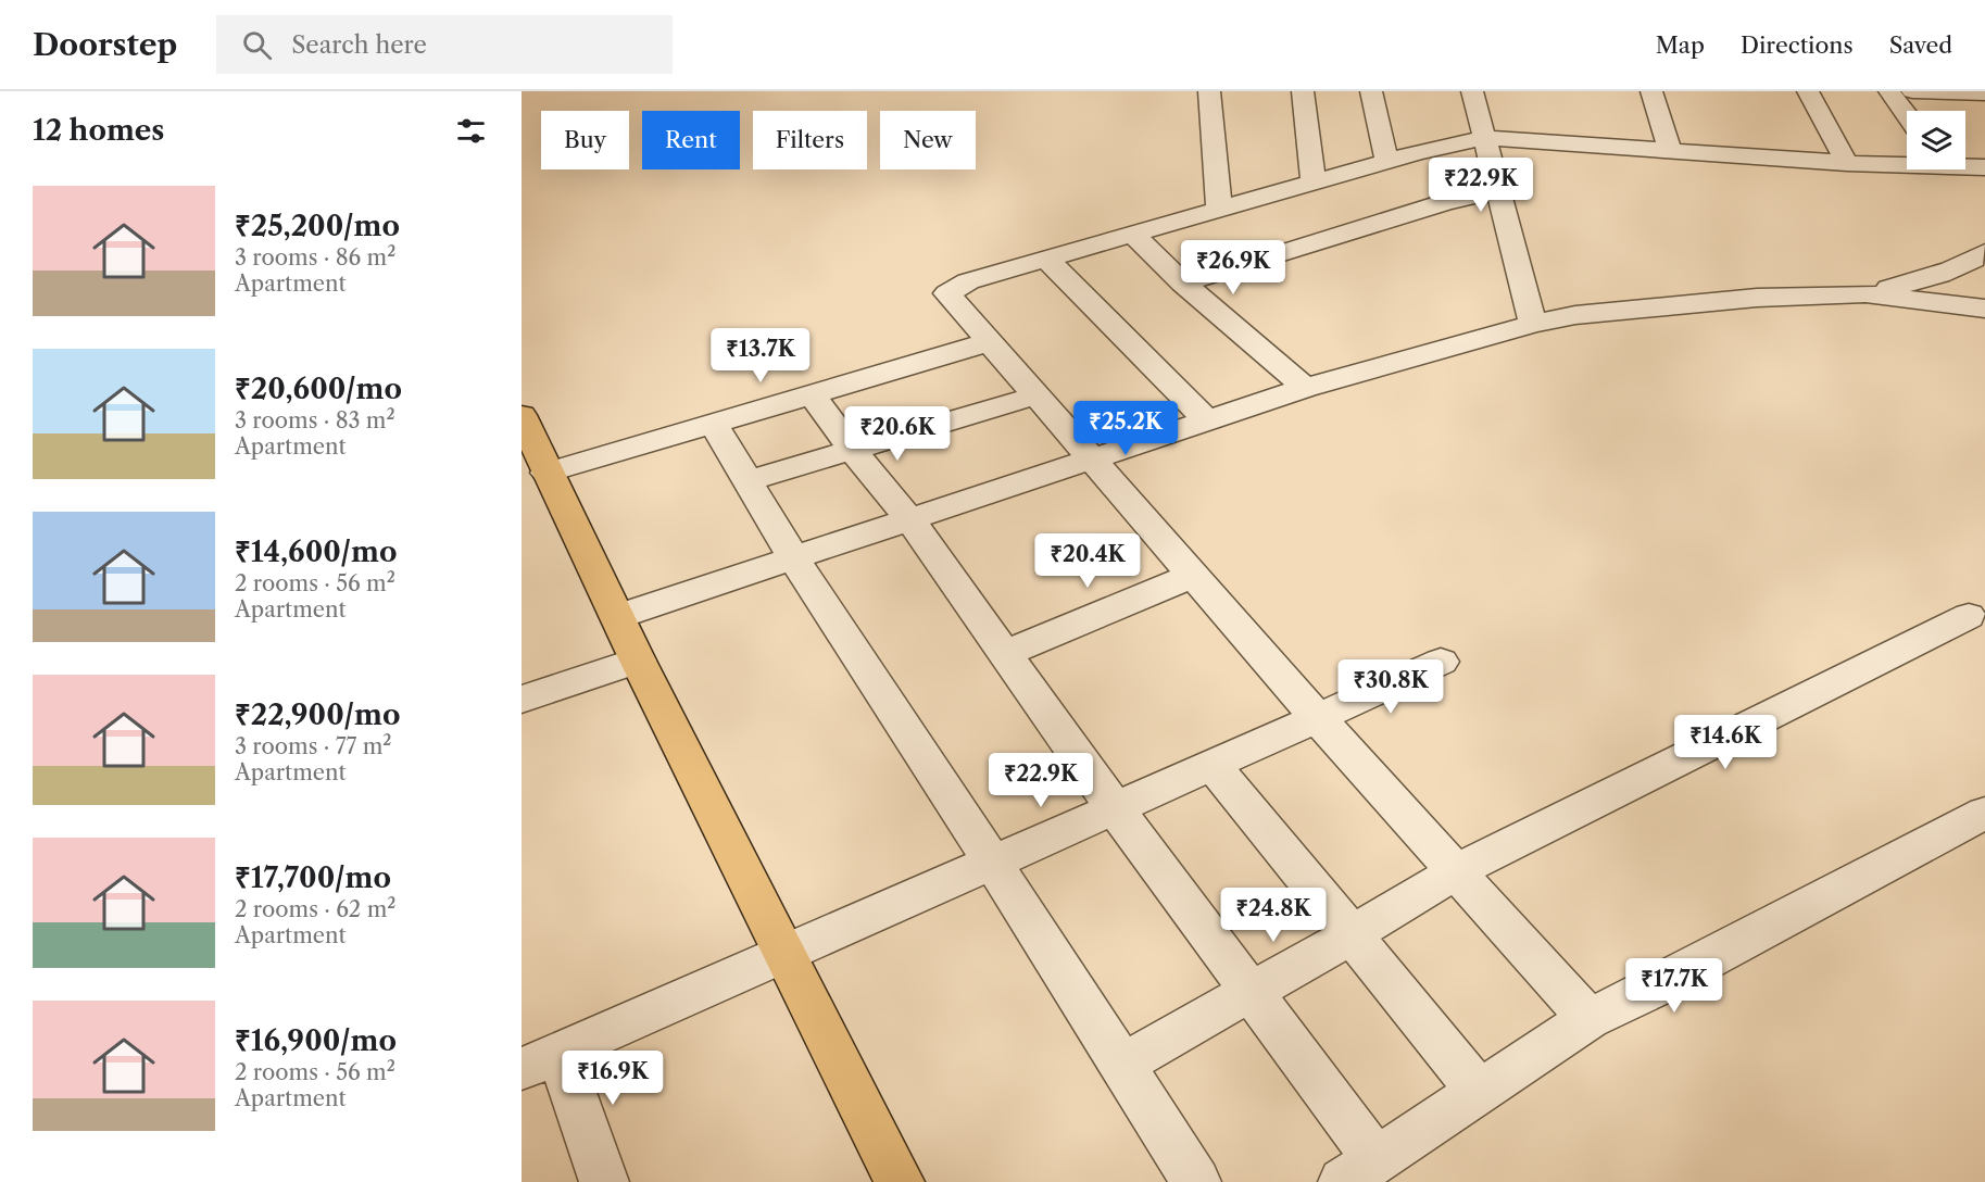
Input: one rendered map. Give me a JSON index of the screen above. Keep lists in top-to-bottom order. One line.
{"page":{"header":"Doorstep","search":"Search here","nav":["Map","Directions","Saved"],"heading":"12 homes","chip":["Buy","Rent","Filters","New"],"price":["₹22.9K","₹26.9K","₹13.7K","₹25.2K","₹20.6K","₹20.4K","₹30.8K","₹14.6K","₹22.9K","₹24.8K","₹17.7K","₹16.9K"],"list":[{"name":"₹25,200/mo","note":"3 rooms · 86 m² · Apartment"},{"name":"₹20,600/mo","note":"3 rooms · 83 m² · Apartment"},{"name":"₹14,600/mo","note":"2 rooms · 56 m² · Apartment"},{"name":"₹22,900/mo","note":"3 rooms · 77 m² · Apartment"},{"name":"₹17,700/mo","note":"2 rooms · 62 m² · Apartment"},{"name":"₹16,900/mo","note":"2 rooms · 56 m² · Apartment"}]}}
